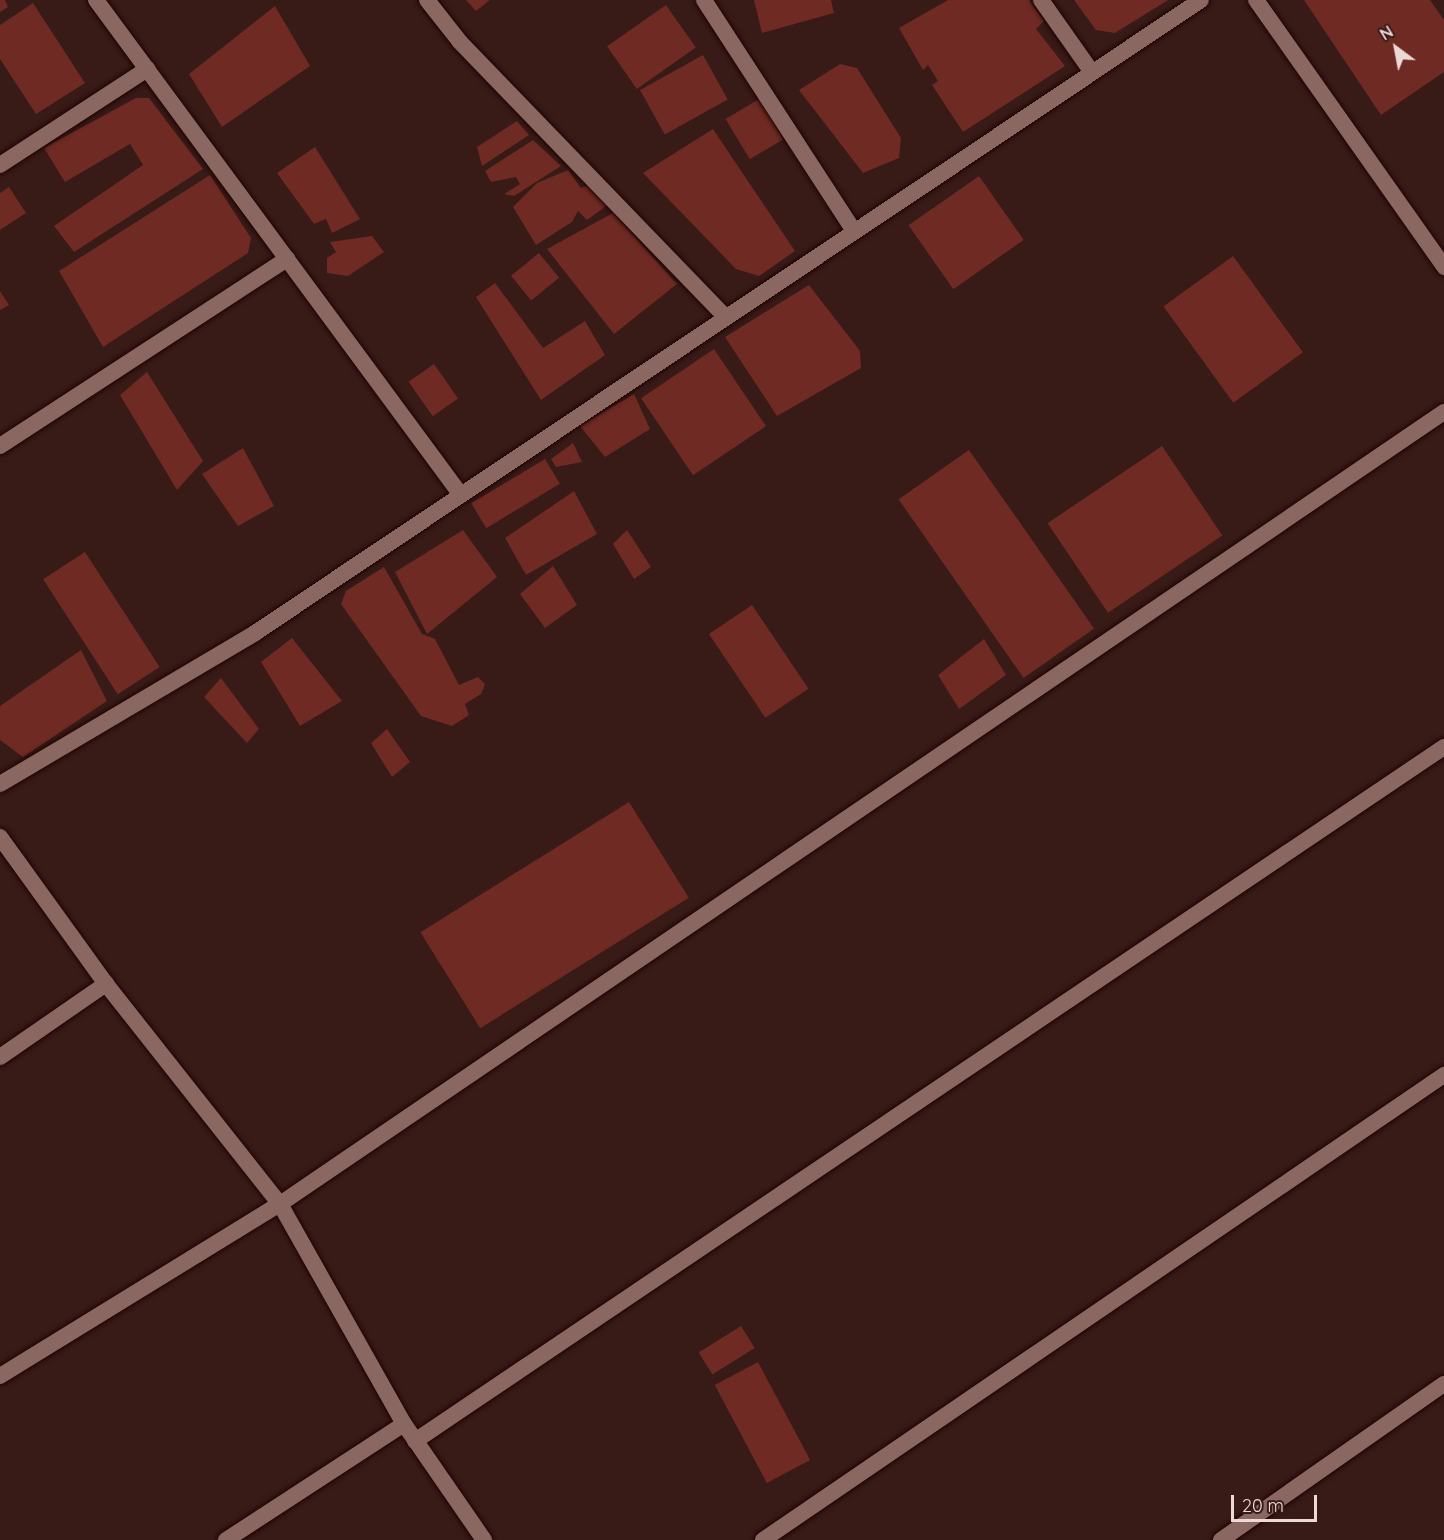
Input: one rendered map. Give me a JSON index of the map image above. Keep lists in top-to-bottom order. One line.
{"scale_bar":"20 m","north":"top left"}
